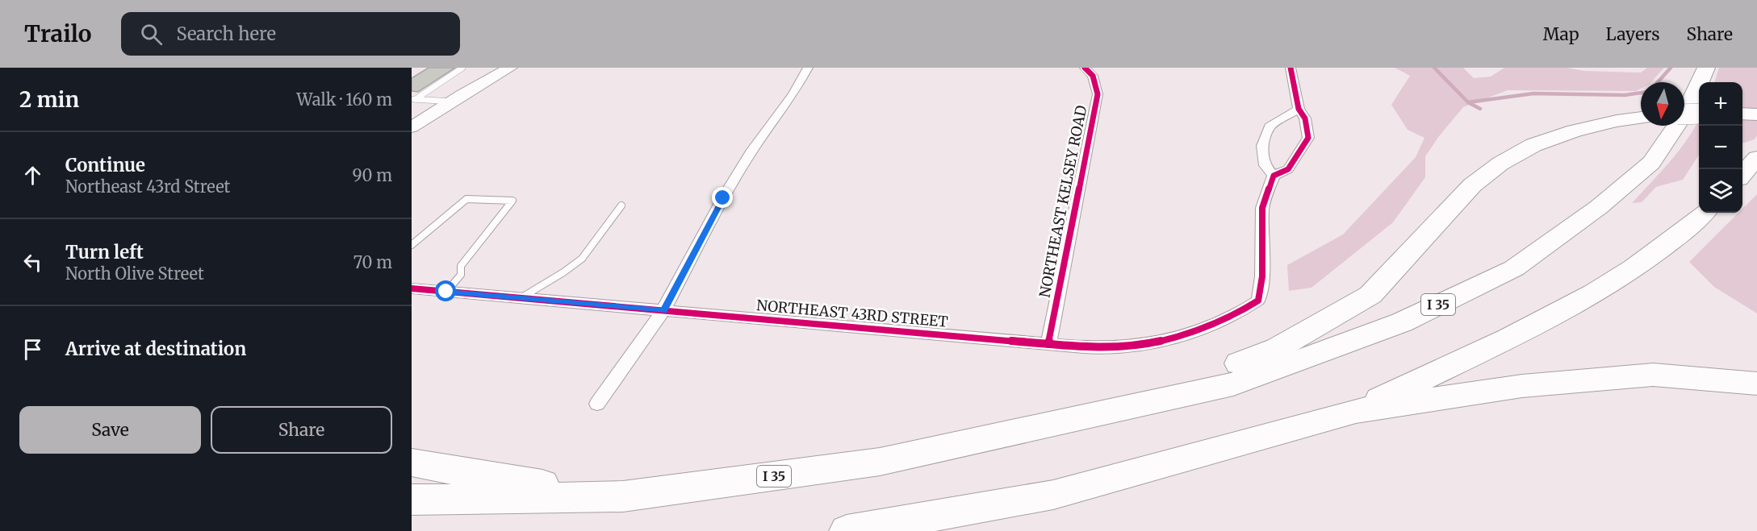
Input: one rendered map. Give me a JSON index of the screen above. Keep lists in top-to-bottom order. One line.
{"streets":{"highway":["I 35"],"street":["NORTHEAST KELSEY ROAD","NORTHEAST 43RD STREET"]},"crossings":[["NORTHEAST KELSEY ROAD","NORTHEAST 43RD STREET"]],"north":"bottom","page":{"header":"Trailo","search":"Search here","nav":["Map","Layers","Share"],"heading":["2 min","Walk · 160 m"],"map_buttons":["+","−"],"list":[["Continue","Northeast 43rd Street","90 m"],["Turn left","North Olive Street","70 m"],"Arrive at destination"],"buttons":["Save","Share"]}}
